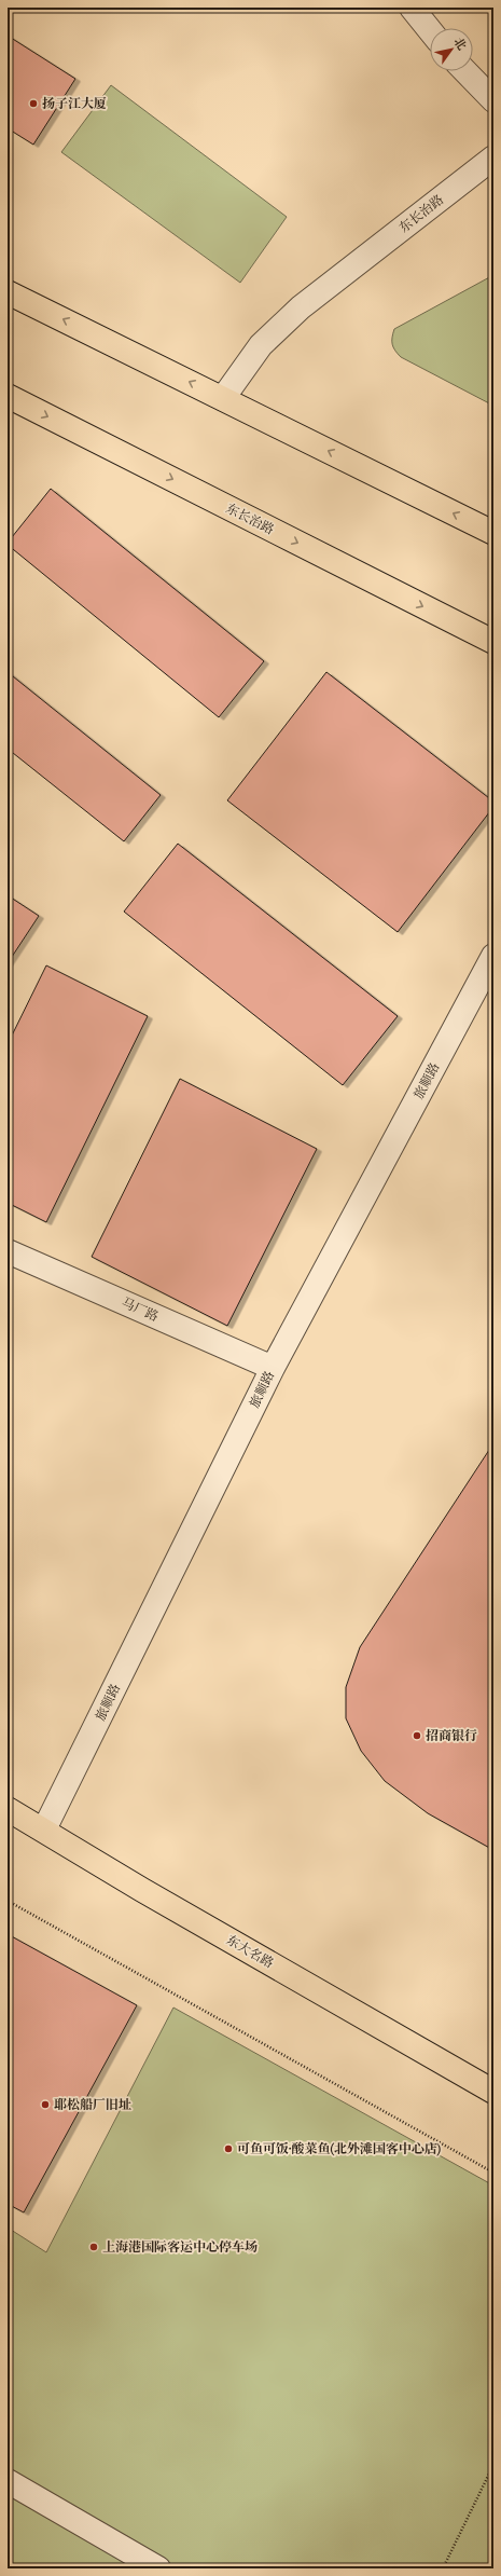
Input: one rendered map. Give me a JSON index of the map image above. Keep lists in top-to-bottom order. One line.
{"streets":{"main road":["东长治路","东大名路"],"street":["旅顺路","马厂路"]},"crossings":[["旅顺路","马厂路"],["旅顺路","东大名路"]],"one_way":["东长治路"],"places":["扬子江大厦","招商银行","耶松船厂旧址","可鱼可饭·酸菜鱼(北外滩国客中心店)","上海港国际客运中心停车场"],"north":"top right"}
